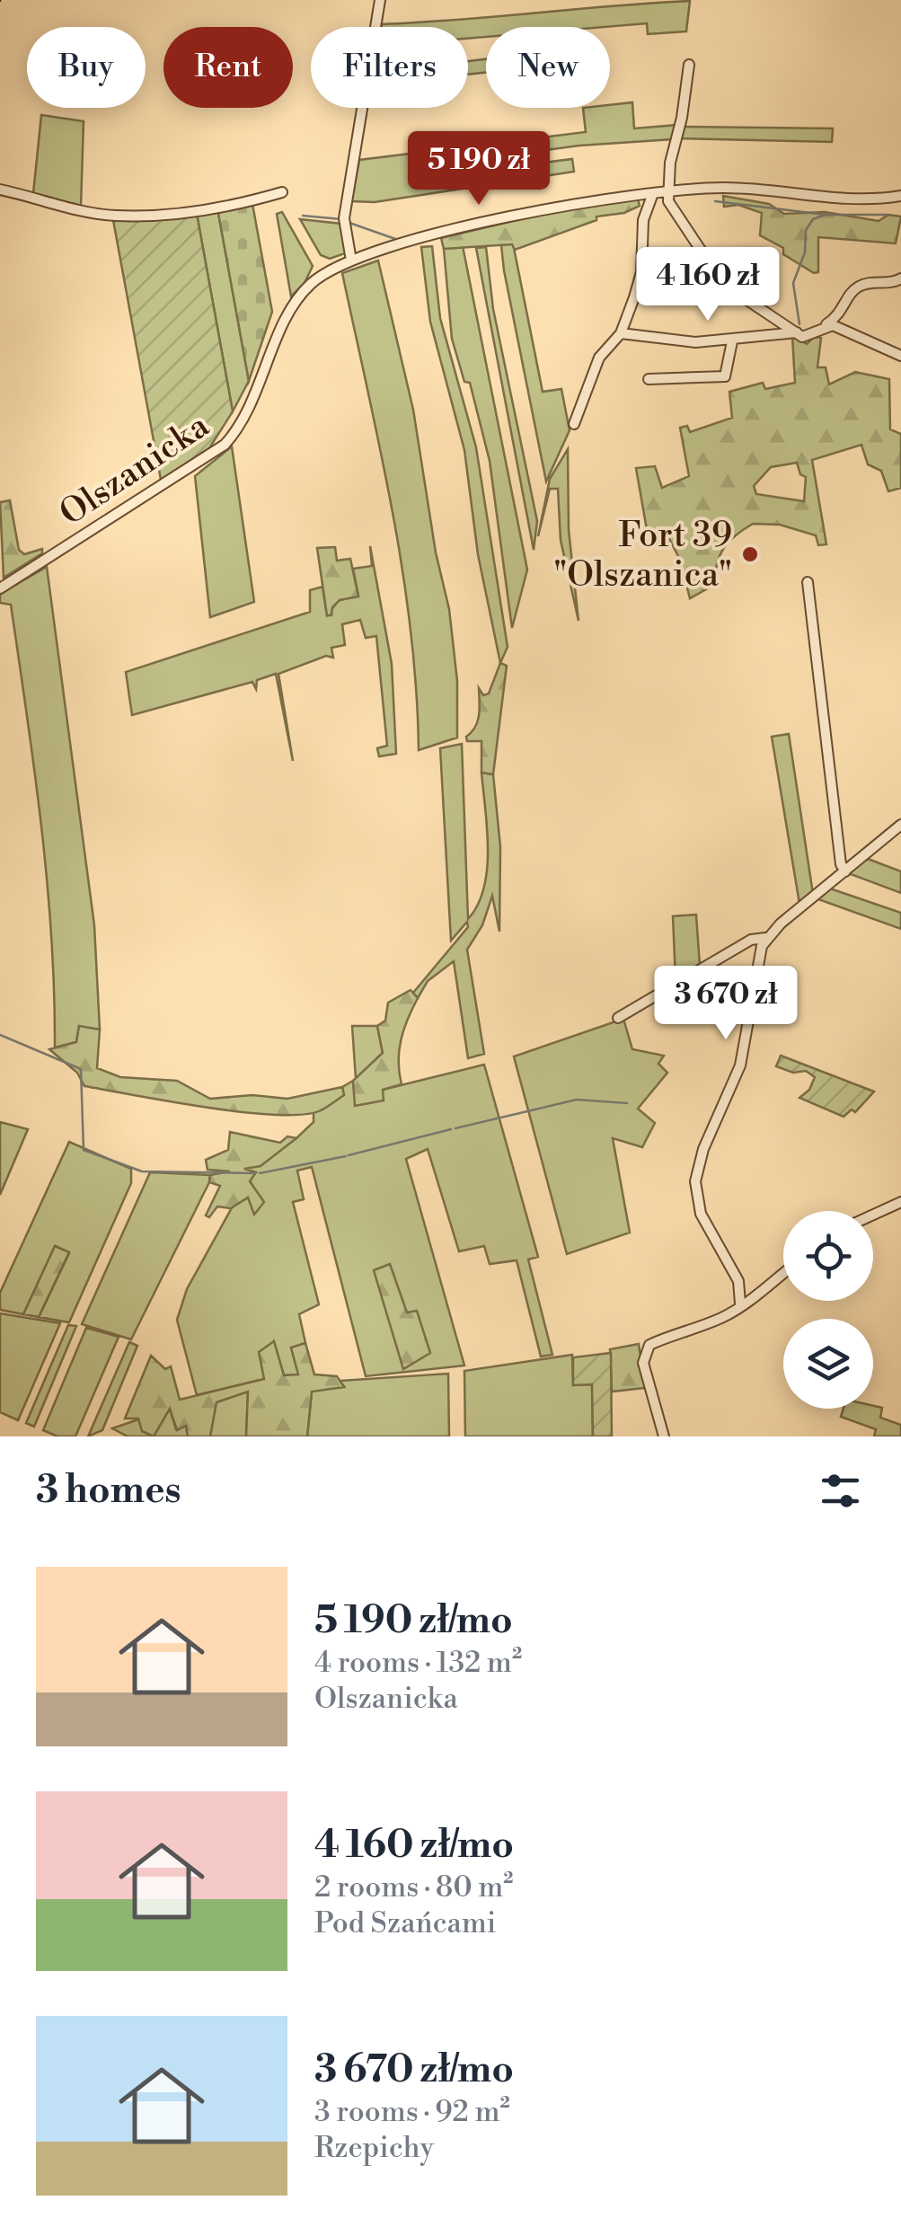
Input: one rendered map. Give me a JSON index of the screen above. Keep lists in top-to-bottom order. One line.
{"streets":{"street":["Olszanicka"]},"places":["Fort 39 \"Olszanica\""],"page":{"chip":["Buy","Rent","Filters","New"],"price":["5 190 zł","4 160 zł","3 670 zł"],"heading":"3 homes","list":[{"name":"5 190 zł/mo","note":"4 rooms · 132 m² · Olszanicka"},{"name":"4 160 zł/mo","note":"2 rooms · 80 m² · Pod Szańcami"},{"name":"3 670 zł/mo","note":"3 rooms · 92 m² · Rzepichy"}]}}
